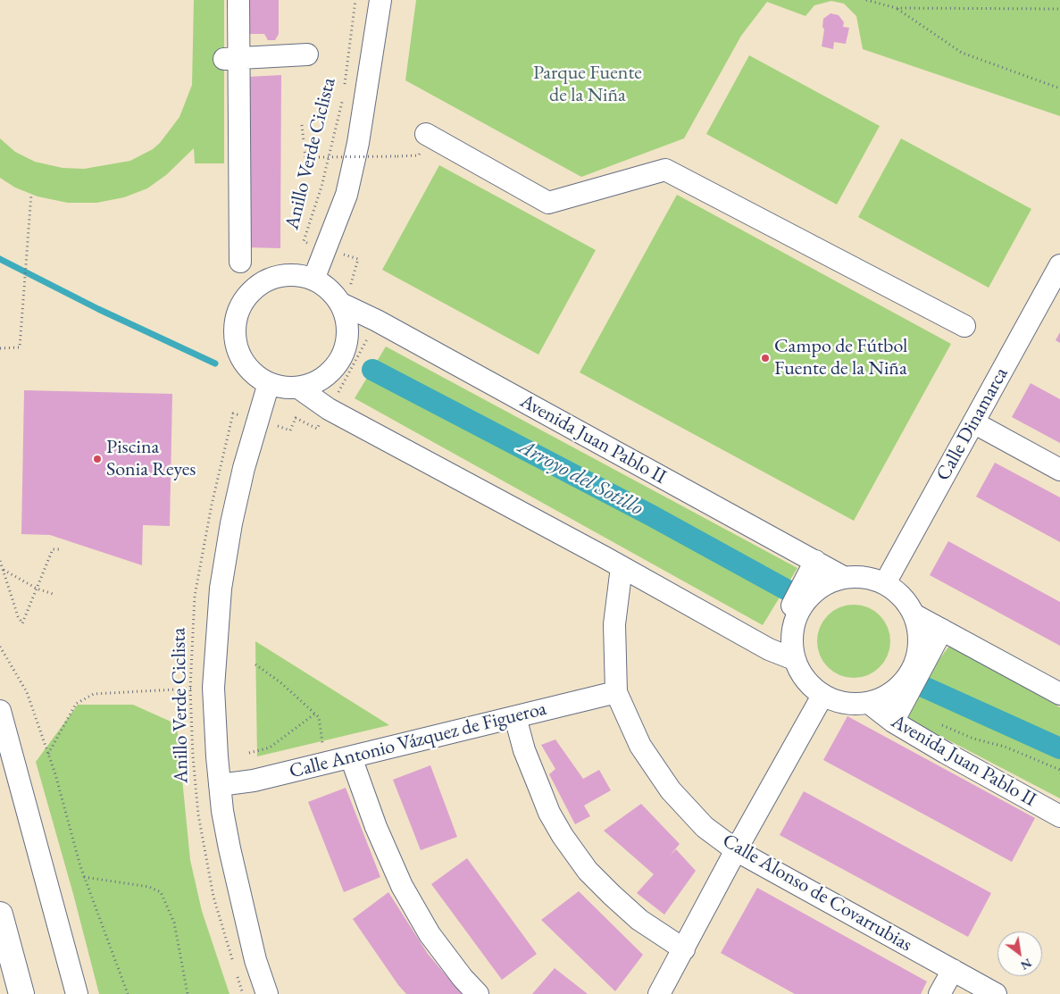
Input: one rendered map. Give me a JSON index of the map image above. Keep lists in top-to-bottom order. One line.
{"streets":{"street":["Calle Dinamarca","Avenida Juan Pablo II","Calle Antonio Vázquez de Figueroa","Calle Alonso de Covarrubias"],"path":["Anillo Verde Ciclista"]},"crossings":[["Anillo Verde Ciclista","Avenida Juan Pablo II"],["Calle Dinamarca","Avenida Juan Pablo II"],["Calle Antonio Vázquez de Figueroa","Calle Alonso de Covarrubias"]],"water":["Arroyo del Sotillo"],"parks":["Parque Fuente de la Niña"],"places":["Campo de Fútbol Fuente de la Niña","Piscina Sonia Reyes"],"north":"bottom right"}
